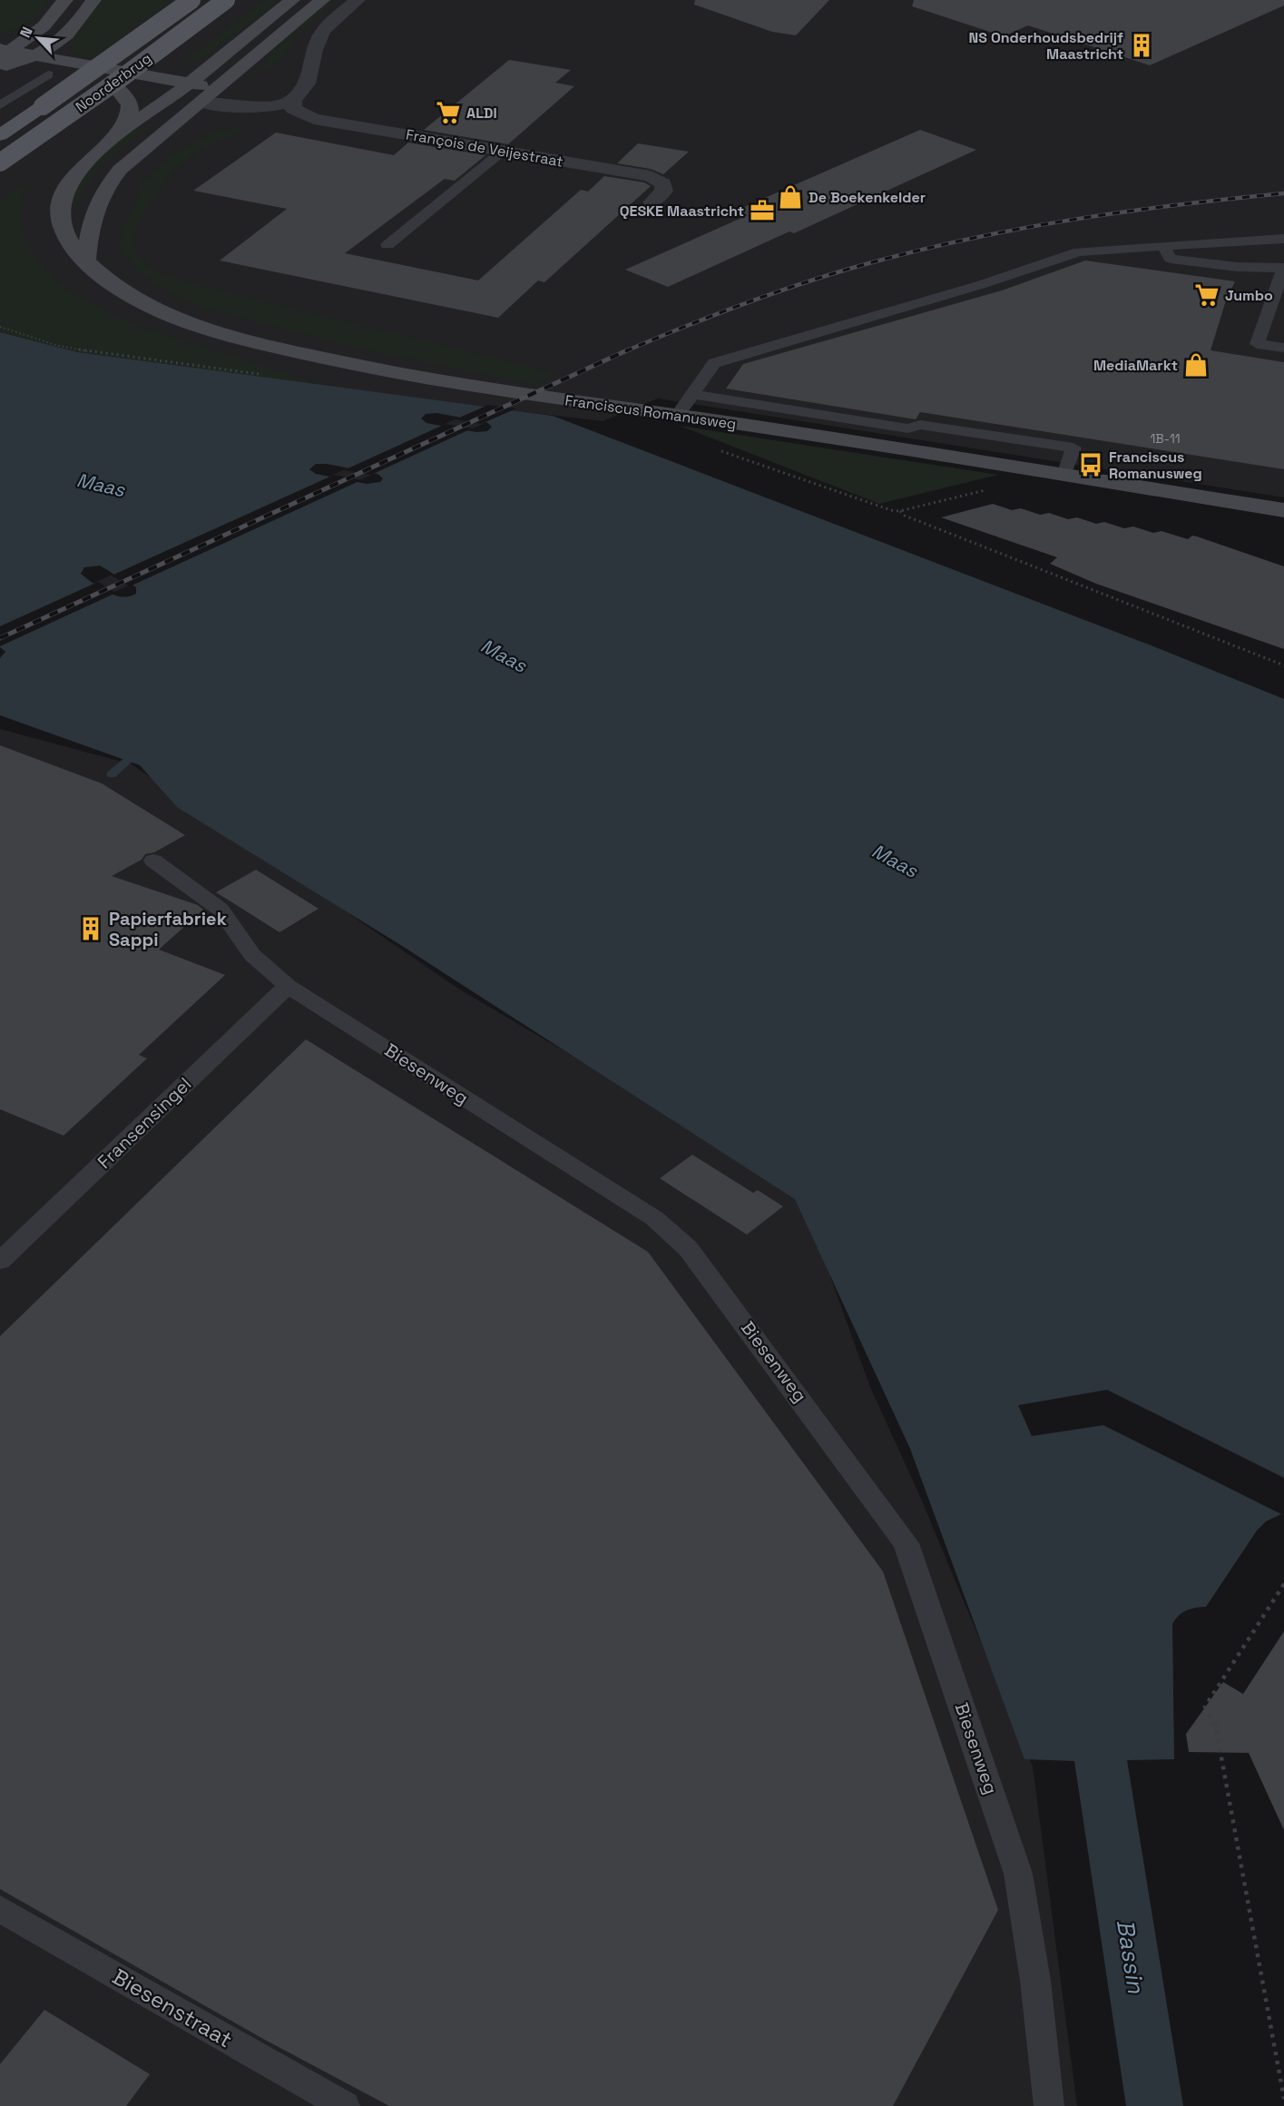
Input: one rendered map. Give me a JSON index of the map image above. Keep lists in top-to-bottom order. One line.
{"streets":{"main road":["Noorderbrug"],"street":["François de Veijestraat","Franciscus Romanusweg"],"lane":["Biesenweg","Fransensingel","Biesenstraat"]},"crossings":[["Biesenweg","Fransensingel"]],"water":["Maas","Bassin"],"places":{"building":["NS Onderhoudsbedrijf Maastricht","Papierfabriek Sappi"],"supermarket":["ALDI","Jumbo"],"shop":["De Boekenkelder","MediaMarkt"],"office":["QESKE Maastricht"],"bus stop":["Franciscus Romanusweg"]},"house_numbers":["1B-11"],"north":"top left"}
